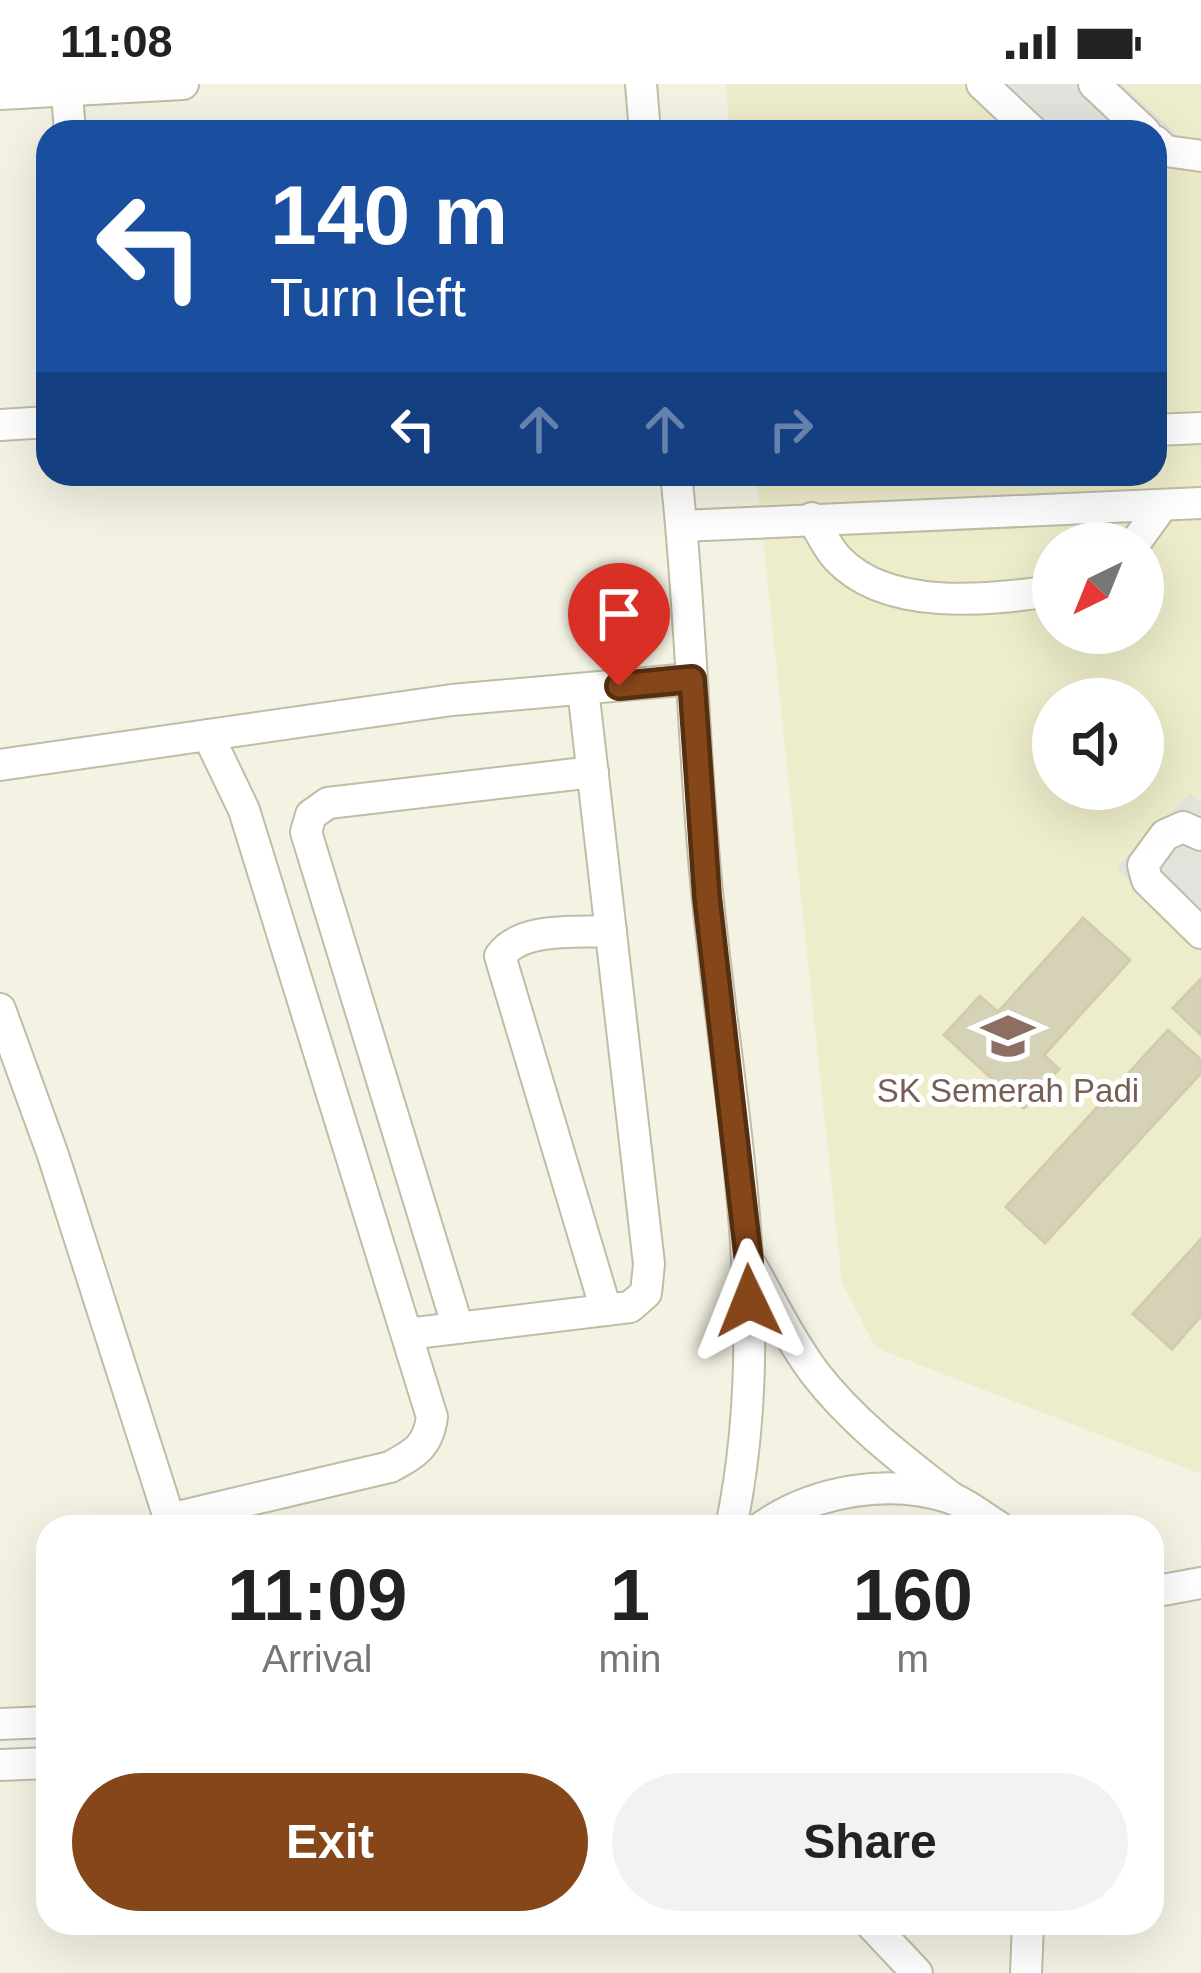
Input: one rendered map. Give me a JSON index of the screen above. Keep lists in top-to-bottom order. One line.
{"places":{"school or university":["SK Semerah Padi"]},"north":"bottom left","page":{"status":"11:08","turn":["140 m","Turn left"],"eta":["11:09","Arrival","1","min","160","m"],"buttons":["Exit","Share"]}}
